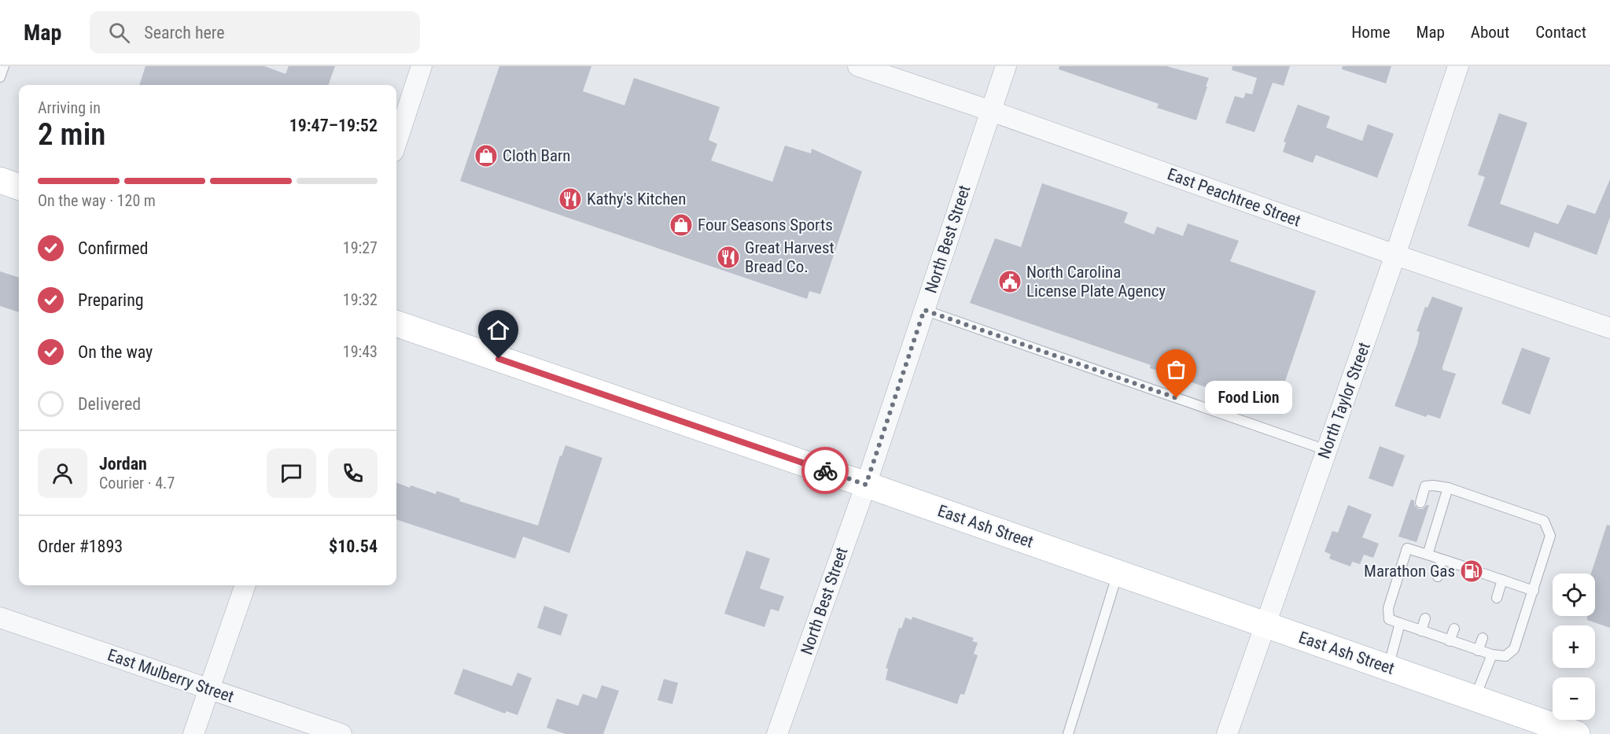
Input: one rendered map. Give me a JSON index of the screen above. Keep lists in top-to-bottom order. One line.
{"streets":{"main road":["East Ash Street"],"street":["East Peachtree Street","North Best Street","North Taylor Street","East Mulberry Street"]},"crossings":[["East Peachtree Street","North Best Street"],["East Peachtree Street","North Taylor Street"],["North Best Street","East Ash Street"],["North Taylor Street","East Ash Street"]],"places":{"shop":["Cloth Barn","Four Seasons Sports"],"restaurant":["Kathy's Kitchen","Great Harvest Bread Co."],"public building":["North Carolina License Plate Agency"],"other":["Food Lion"],"fuel station":["Marathon Gas"]},"page":{"header":"Map","search":"Search here","nav":["Home","Map","About","Contact"],"heading":["2 min","Arriving in","19:47–19:52"],"panel":["Jordan","Courier · 4.7","Order #1893","$10.54"],"bar":"On the way · 120 m","list":[["Confirmed","19:27"],["Preparing","19:32"],["On the way","19:43"],"Delivered"],"bubble":"Food Lion","map_buttons":["+","−"]}}
